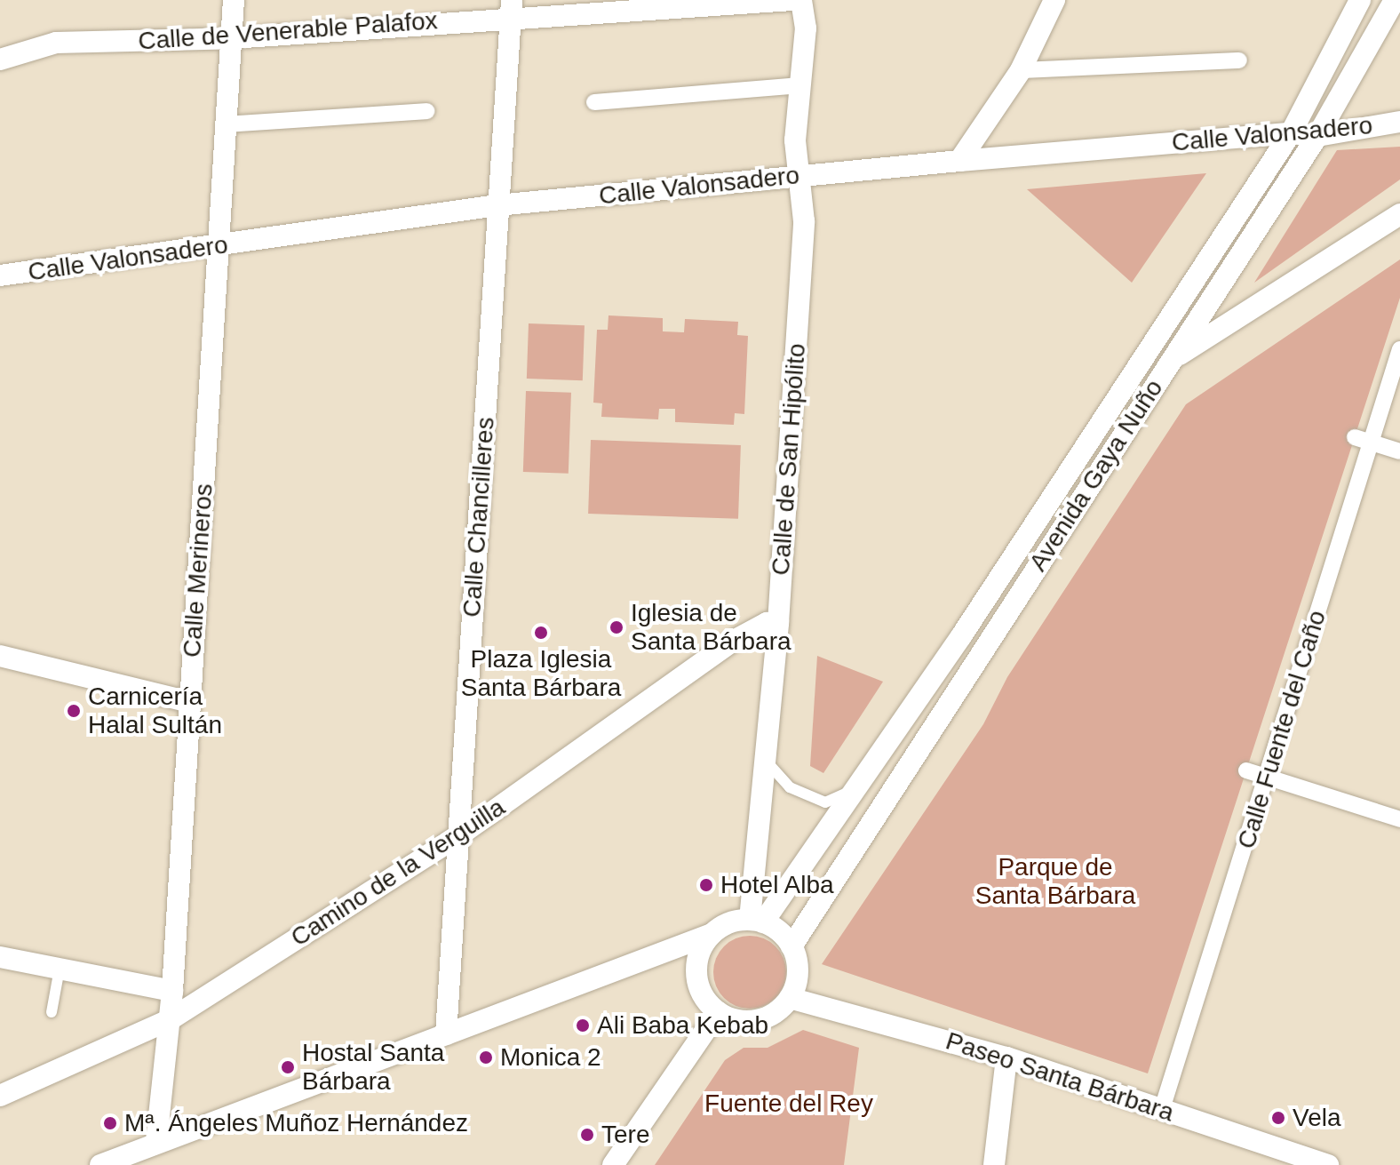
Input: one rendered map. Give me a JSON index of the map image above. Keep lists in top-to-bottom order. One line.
{"streets":{"street":["Calle de Venerable Palafox","Calle Valonsadero","Calle de San Hipólito","Avenida Gaya Nuño","Calle Chancilleres","Calle Merineros","Calle Fuente del Caño","Camino de la Verguilla","Paseo Santa Bárbara"]},"crossings":[["Calle de Venerable Palafox","Calle Chancilleres"],["Calle de Venerable Palafox","Calle Merineros"],["Calle Valonsadero","Calle de San Hipólito"],["Calle Valonsadero","Avenida Gaya Nuño"],["Calle Valonsadero","Calle Chancilleres"],["Calle Valonsadero","Calle Merineros"],["Calle de San Hipólito","Avenida Gaya Nuño"],["Calle de San Hipólito","Camino de la Verguilla"],["Calle de San Hipólito","Paseo Santa Bárbara"],["Avenida Gaya Nuño","Paseo Santa Bárbara"],["Calle Chancilleres","Camino de la Verguilla"],["Calle Merineros","Camino de la Verguilla"],["Calle Fuente del Caño","Paseo Santa Bárbara"]],"parks":["Parque de Santa Bárbara","Fuente del Rey"],"places":["Iglesia de Santa Bárbara","Plaza Iglesia Santa Bárbara","Carnicería Halal Sultán","Hotel Alba","Ali Baba Kebab","Monica 2","Hostal Santa Bárbara","Vela","Mª. Ángeles Muñoz Hernández","Tere"]}
